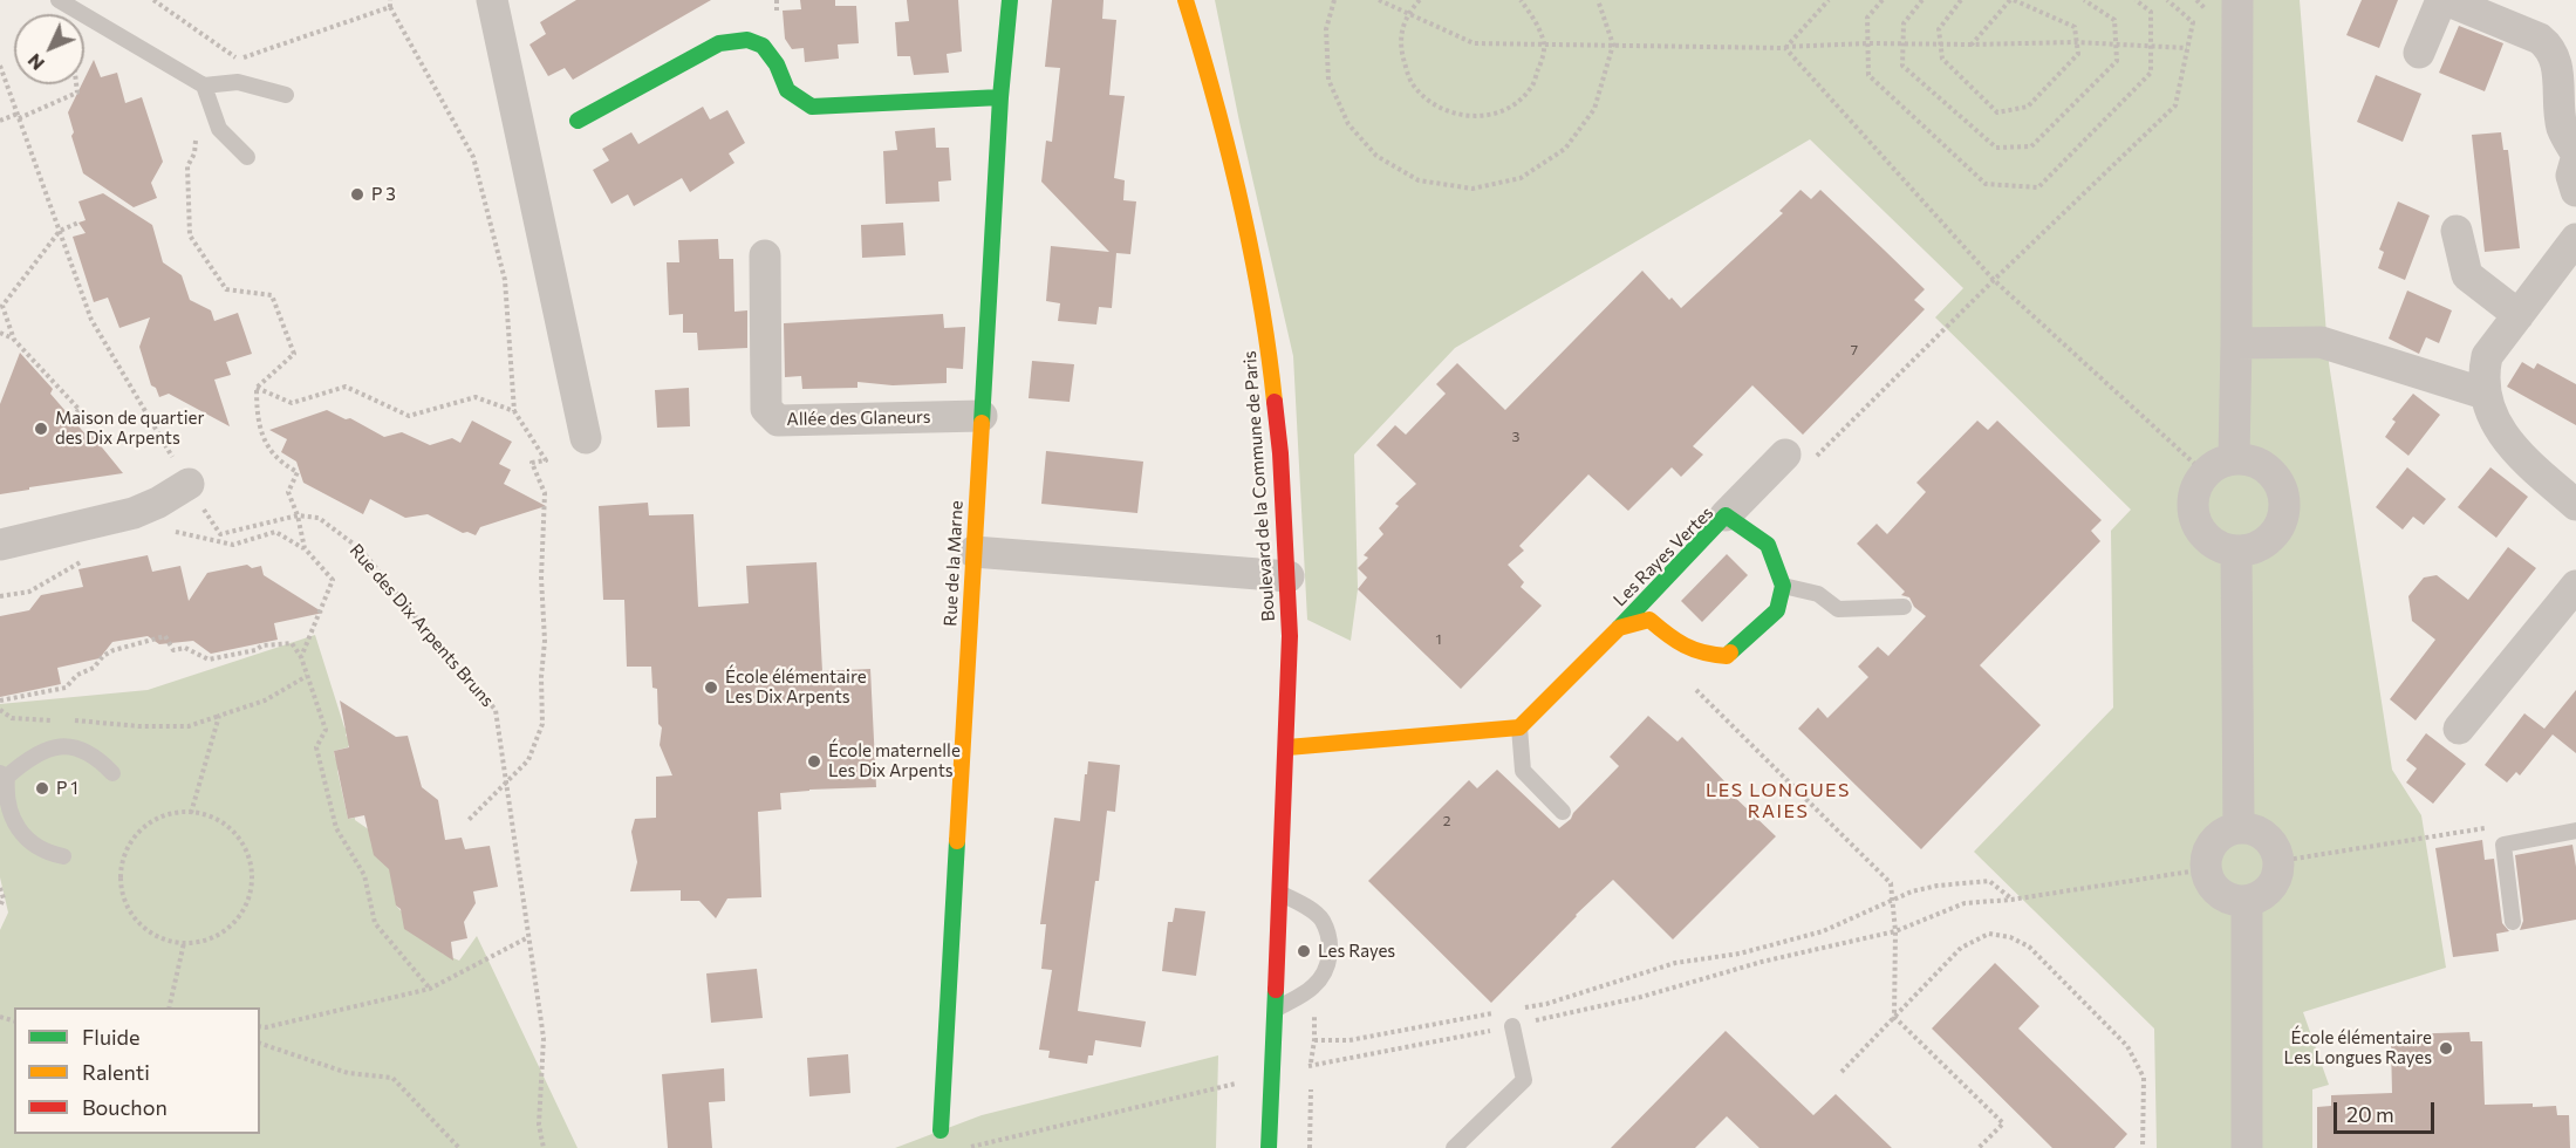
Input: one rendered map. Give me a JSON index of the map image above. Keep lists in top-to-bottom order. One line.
{"streets":{"street":["Allée des Glaneurs","Boulevard de la Commune de Paris","Les Rayes Vertes","Rue de la Marne"],"path":["Rue des Dix Arpents Bruns"]},"crossings":[["Allée des Glaneurs","Rue de la Marne"]],"districts":["LES LONGUES RAIES"],"places":["P 3","Maison de quartier des Dix Arpents","École élémentaire Les Dix Arpents","École maternelle Les Dix Arpents","P 1","Les Rayes","École élémentaire Les Longues Rayes"],"house_numbers":["7","3","1","2"],"legend":["Fluide","Ralenti","Bouchon"],"scale_bar":"20 m","north":"bottom left"}
